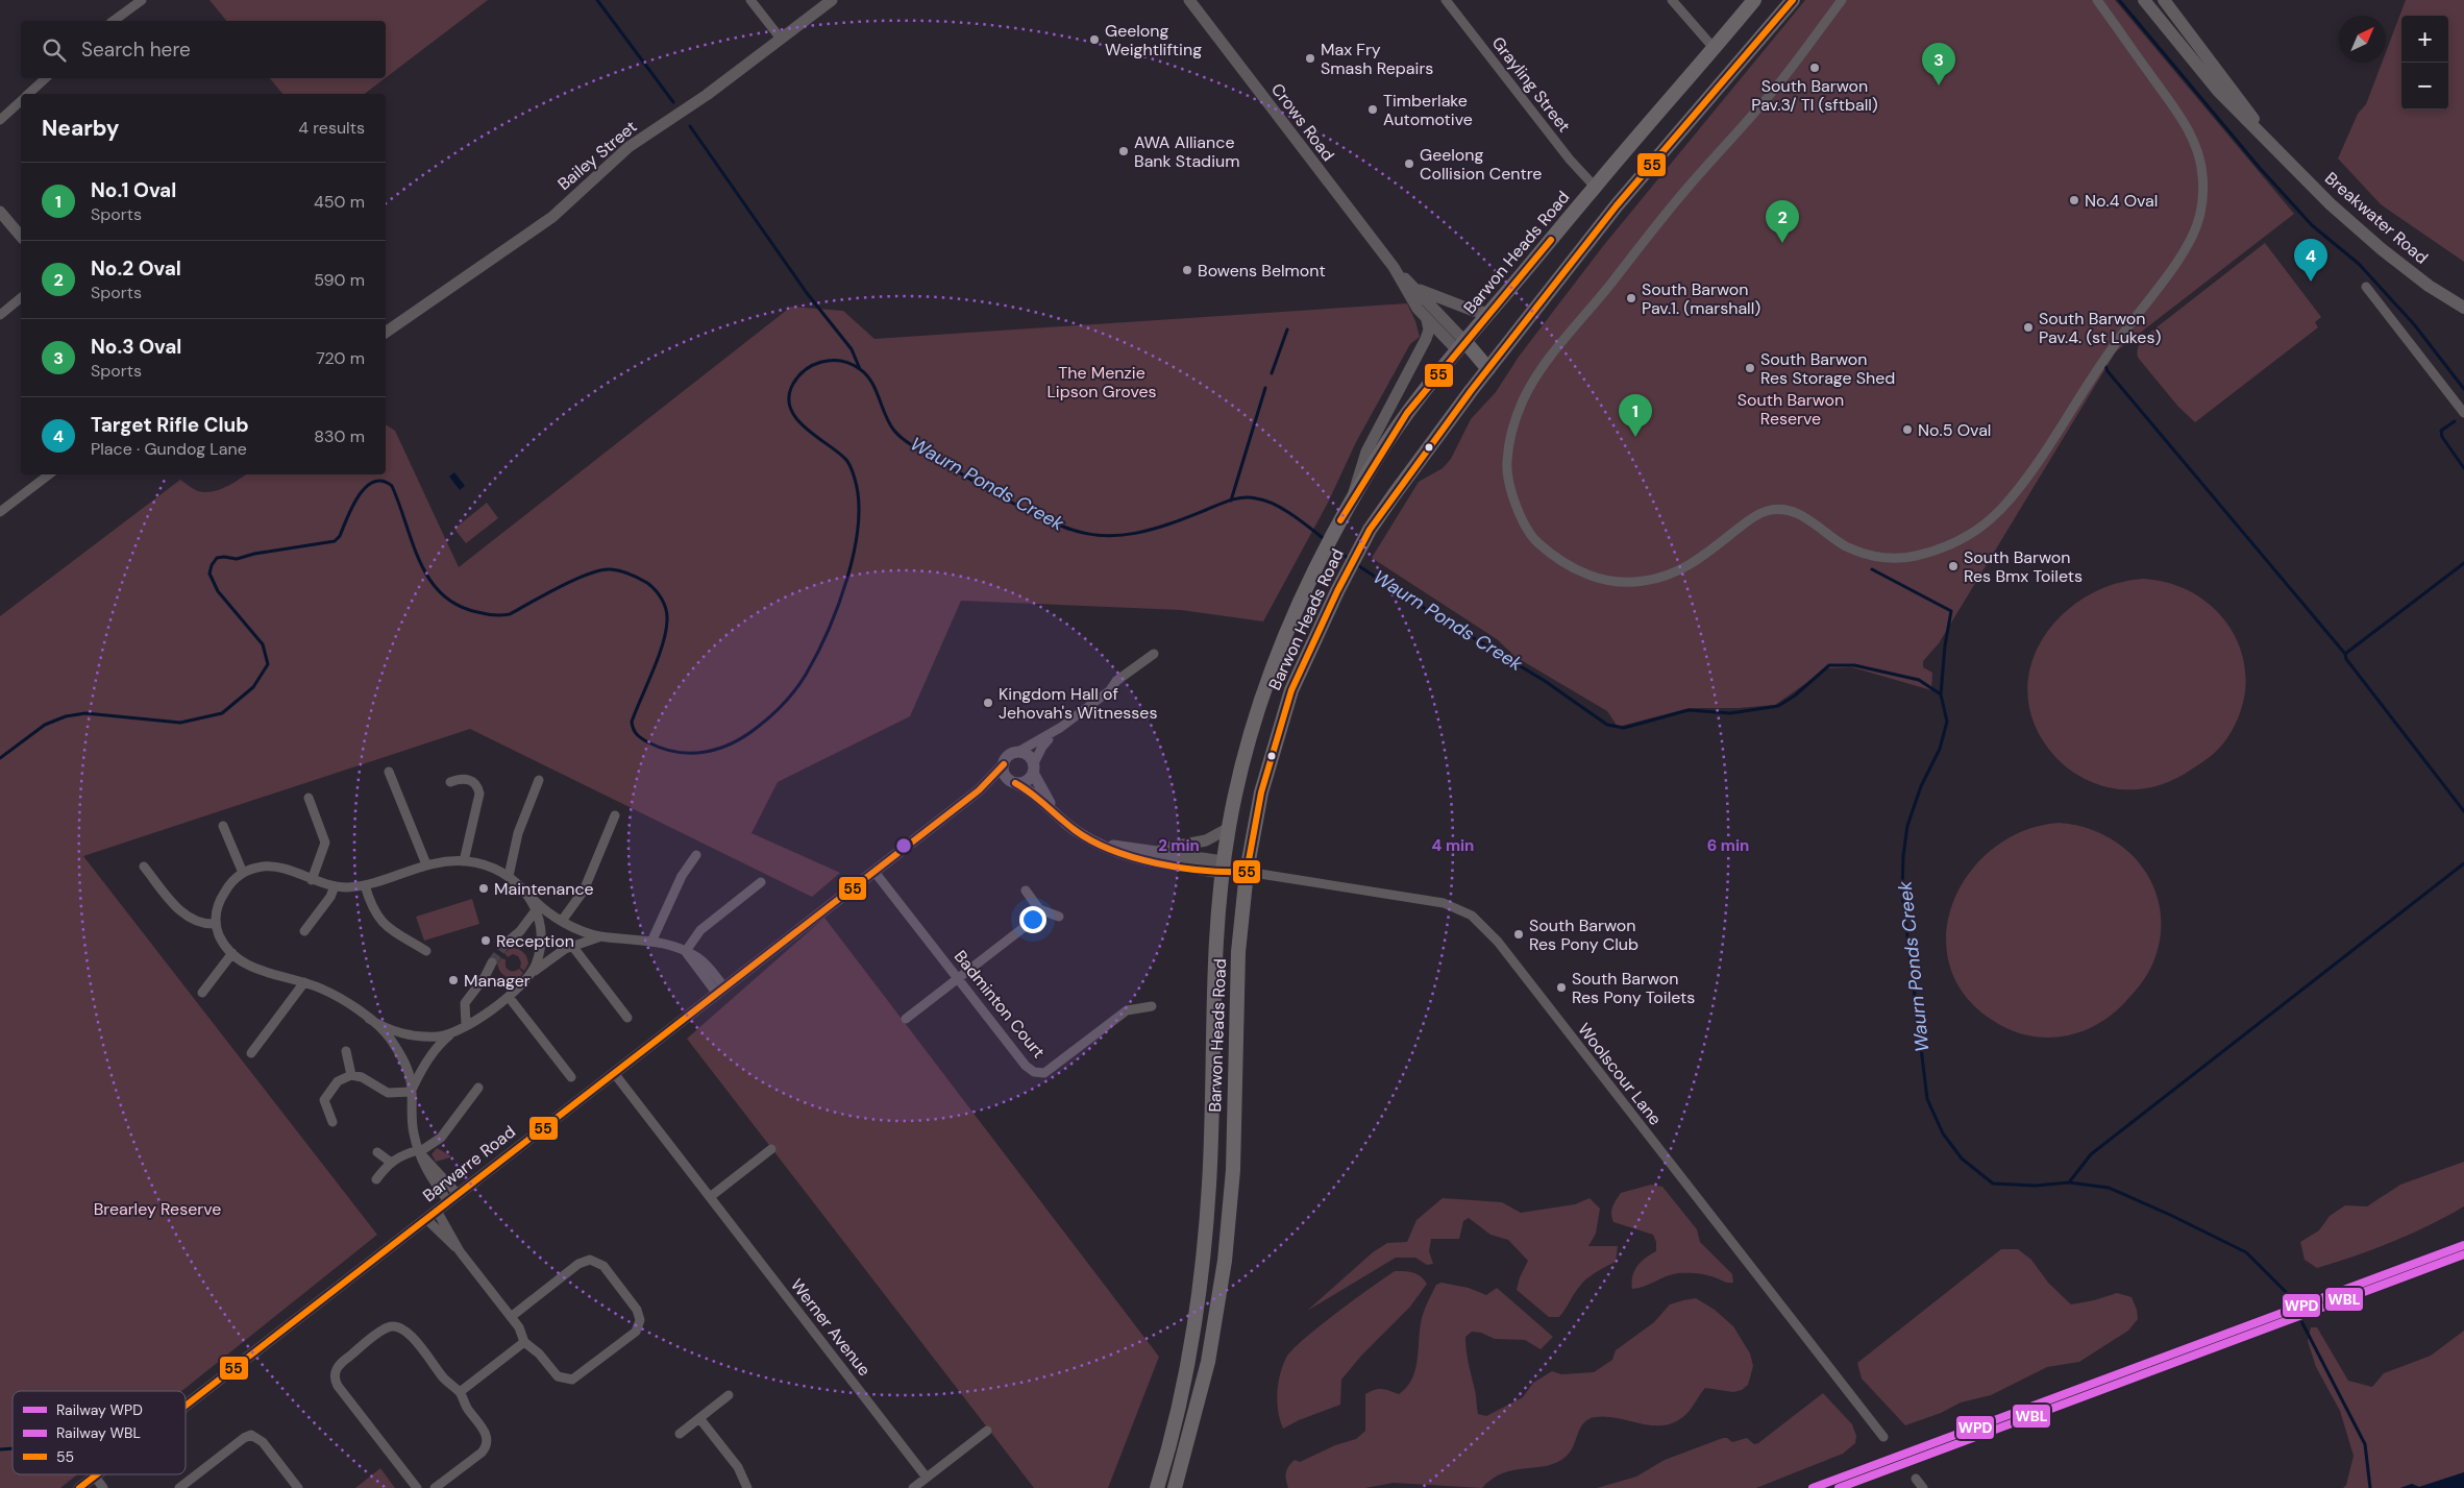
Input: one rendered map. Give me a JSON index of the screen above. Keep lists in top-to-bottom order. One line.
{"streets":{"main road":["Breakwater Road","Barwon Heads Road"],"street":["Grayling Street","Crows Road","Bailey Street","Badminton Court","Woolscour Lane","Barwarre Road","Werner Avenue"]},"crossings":[["Grayling Street","Barwon Heads Road"],["Crows Road","Barwon Heads Road"],["Barwon Heads Road","Woolscour Lane"],["Badminton Court","Barwarre Road"],["Barwarre Road","Werner Avenue"]],"water":["Waurn Ponds Creek"],"parks":["The Menzie Lipson Groves","South Barwon Reserve","Brearley Reserve"],"places":["Geelong Weightlifting","Max Fry Smash Repairs","South Barwon Pav.3/ Tl (sftball)","Timberlake Automotive","AWA Alliance Bank Stadium","Geelong Collision Centre","No.4 Oval","Bowens Belmont","South Barwon Pav.1. (marshall)","South Barwon Pav.4. (st Lukes)","South Barwon Res Storage Shed","No.5 Oval","South Barwon Res Bmx Toilets","Kingdom Hall of Jehovah's Witnesses","Maintenance","South Barwon Res Pony Club","Reception","Manager","South Barwon Res Pony Toilets"],"lines":["transit line 55","rail line WPD","rail line WBL"],"legend":["Railway WPD","Railway WBL","55"],"north":"top right","page":{"map_buttons":["+","−"],"search":"Search here","pins":["3","2","4","1"],"heading":["Nearby","4 results"],"list":[{"mark":"1","name":"No.1 Oval","note":"Sports","value":"450 m"},{"mark":"2","name":"No.2 Oval","note":"Sports","value":"590 m"},{"mark":"3","name":"No.3 Oval","note":"Sports","value":"720 m"},{"mark":"4","name":"Target Rifle Club","note":"Place · Gundog Lane","value":"830 m"}]},"rings":["2 min","4 min","6 min"]}
